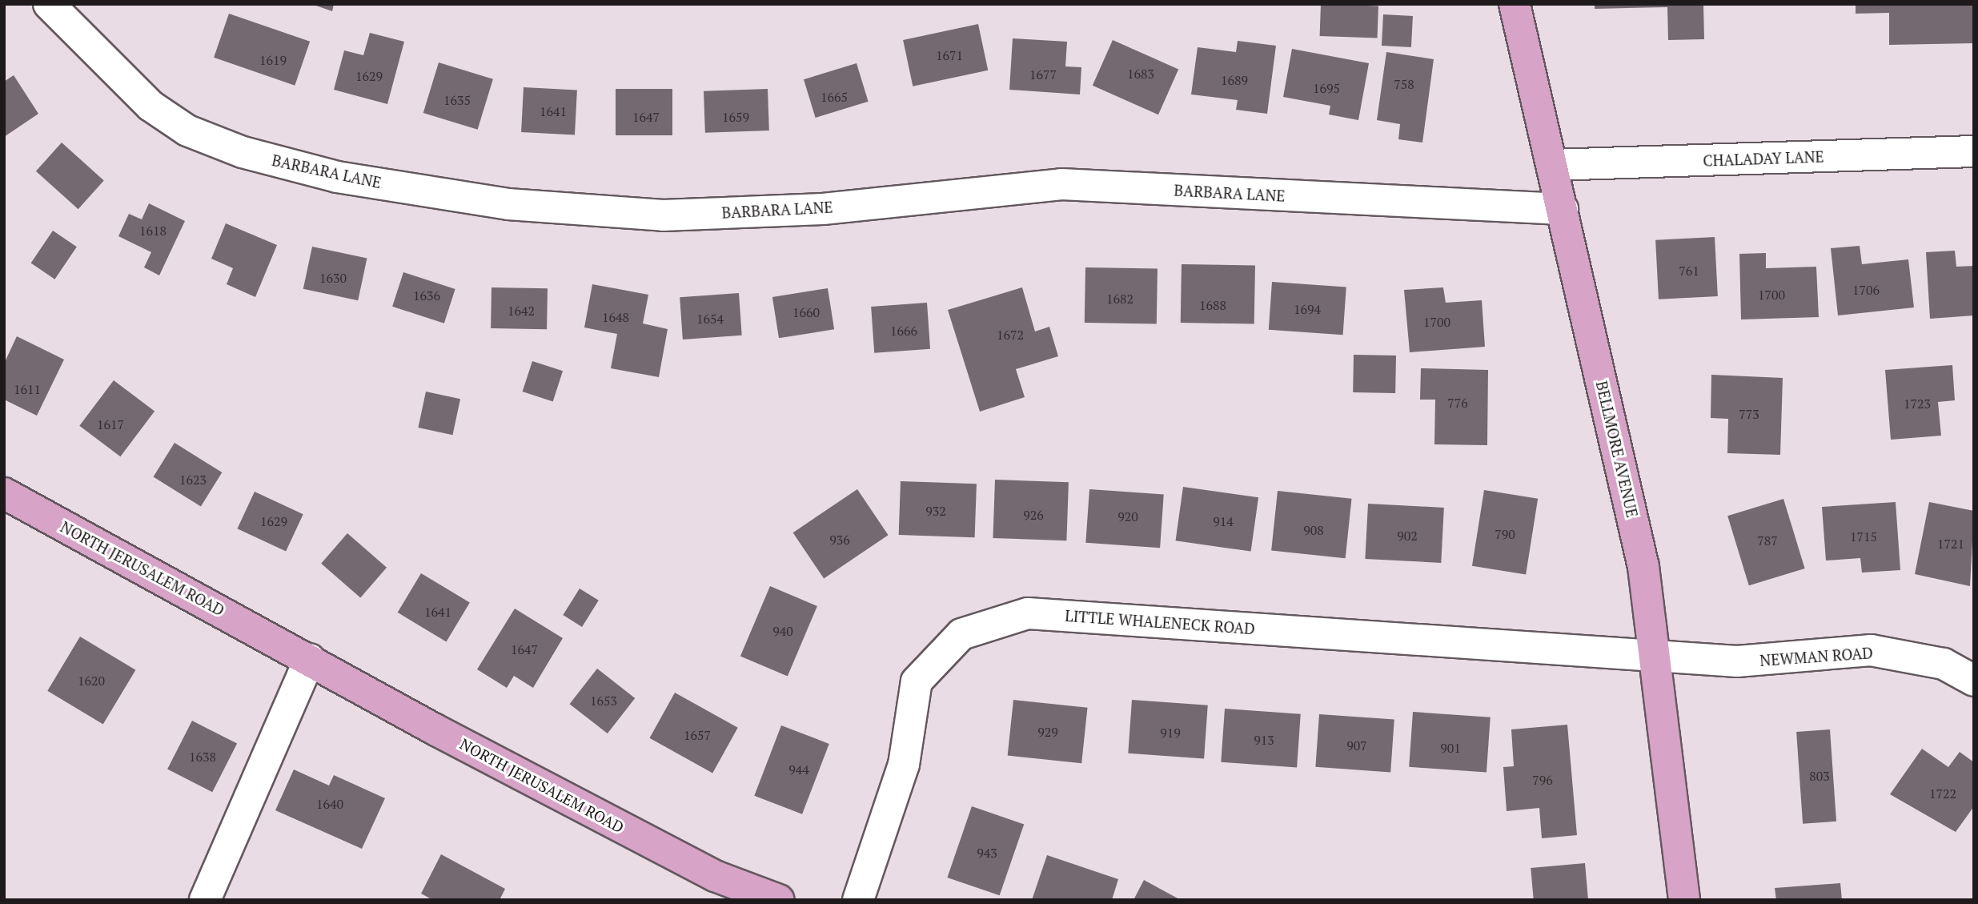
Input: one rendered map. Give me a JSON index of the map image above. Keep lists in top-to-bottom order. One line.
{"streets":{"main road":["BELLMORE AVENUE","NORTH JERUSALEM ROAD"],"street":["CHALADAY LANE","BARBARA LANE","LITTLE WHALENECK ROAD","NEWMAN ROAD"]},"crossings":[["CHALADAY LANE","BELLMORE AVENUE"],["BARBARA LANE","BELLMORE AVENUE"],["BELLMORE AVENUE","LITTLE WHALENECK ROAD"],["BELLMORE AVENUE","NEWMAN ROAD"],["LITTLE WHALENECK ROAD","NEWMAN ROAD"]],"house_numbers":["1671","1619","1683","1677","1629","1689","758","1695","1665","1635","1641","1647","1659","1618","761","1630","1706","1700","1636","1682","1688","1694","1642","1660","1648","1654","1700","1666","1672","1611","776","1723","773","1617","1623","932","926","920","1629","914","908","790","902","1715","936","787","1721","1641","940","1647","1620","1653","929","919","1657","913","907","901","1638","944","803","796","1722","1640","943"]}
